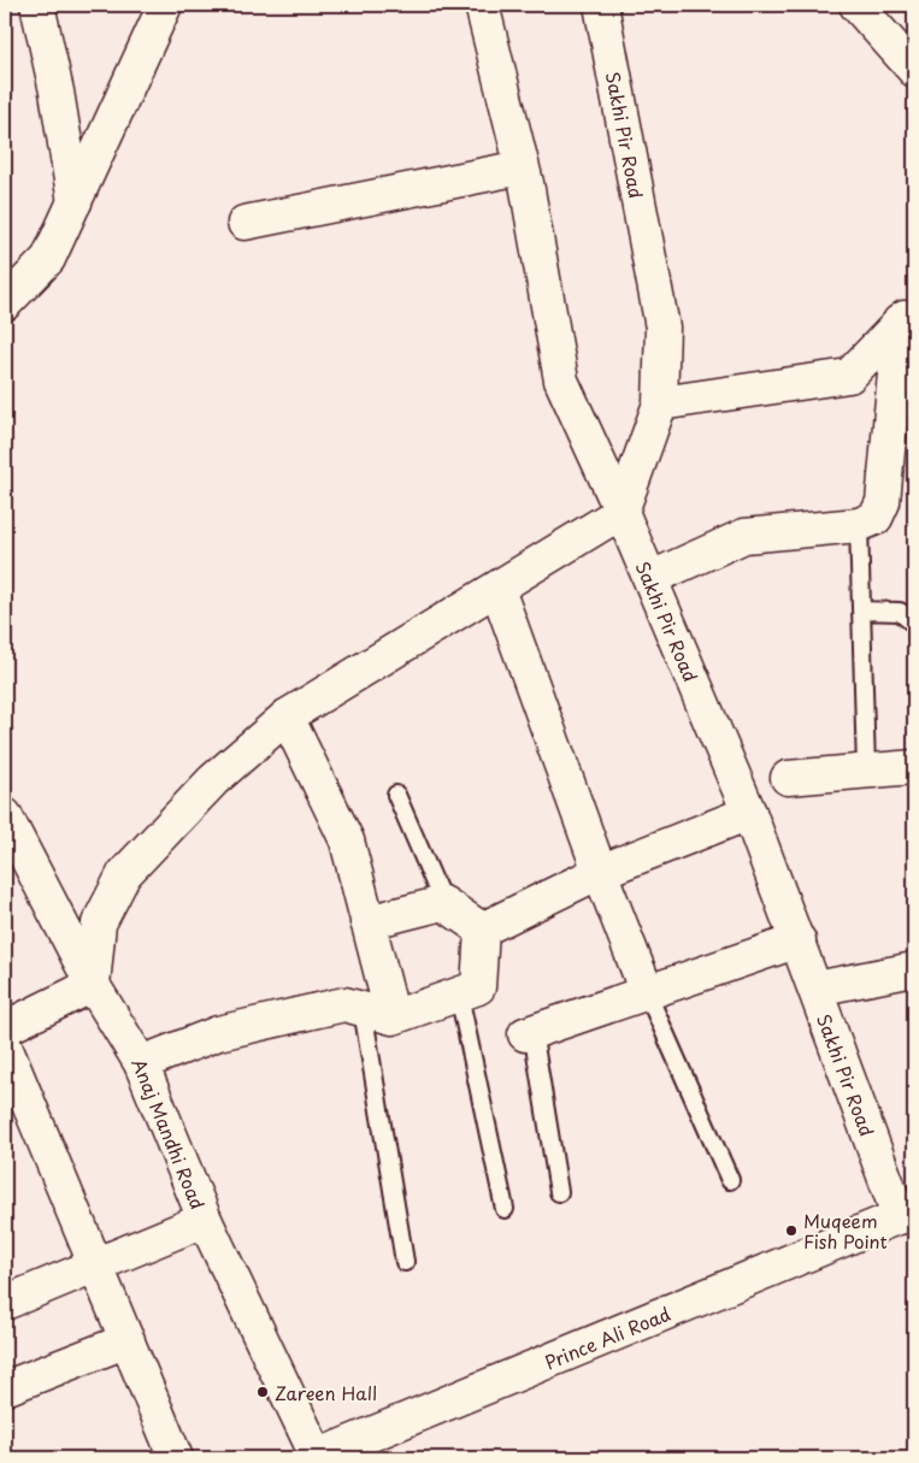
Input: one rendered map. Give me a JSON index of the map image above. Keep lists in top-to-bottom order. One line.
{"streets":{"street":["Sakhi Pir Road","Anaj Mandhi Road","Prince Ali Road"]},"crossings":[["Sakhi Pir Road","Prince Ali Road"],["Anaj Mandhi Road","Prince Ali Road"]],"places":["Muqeem Fish Point","Zareen Hall"]}
